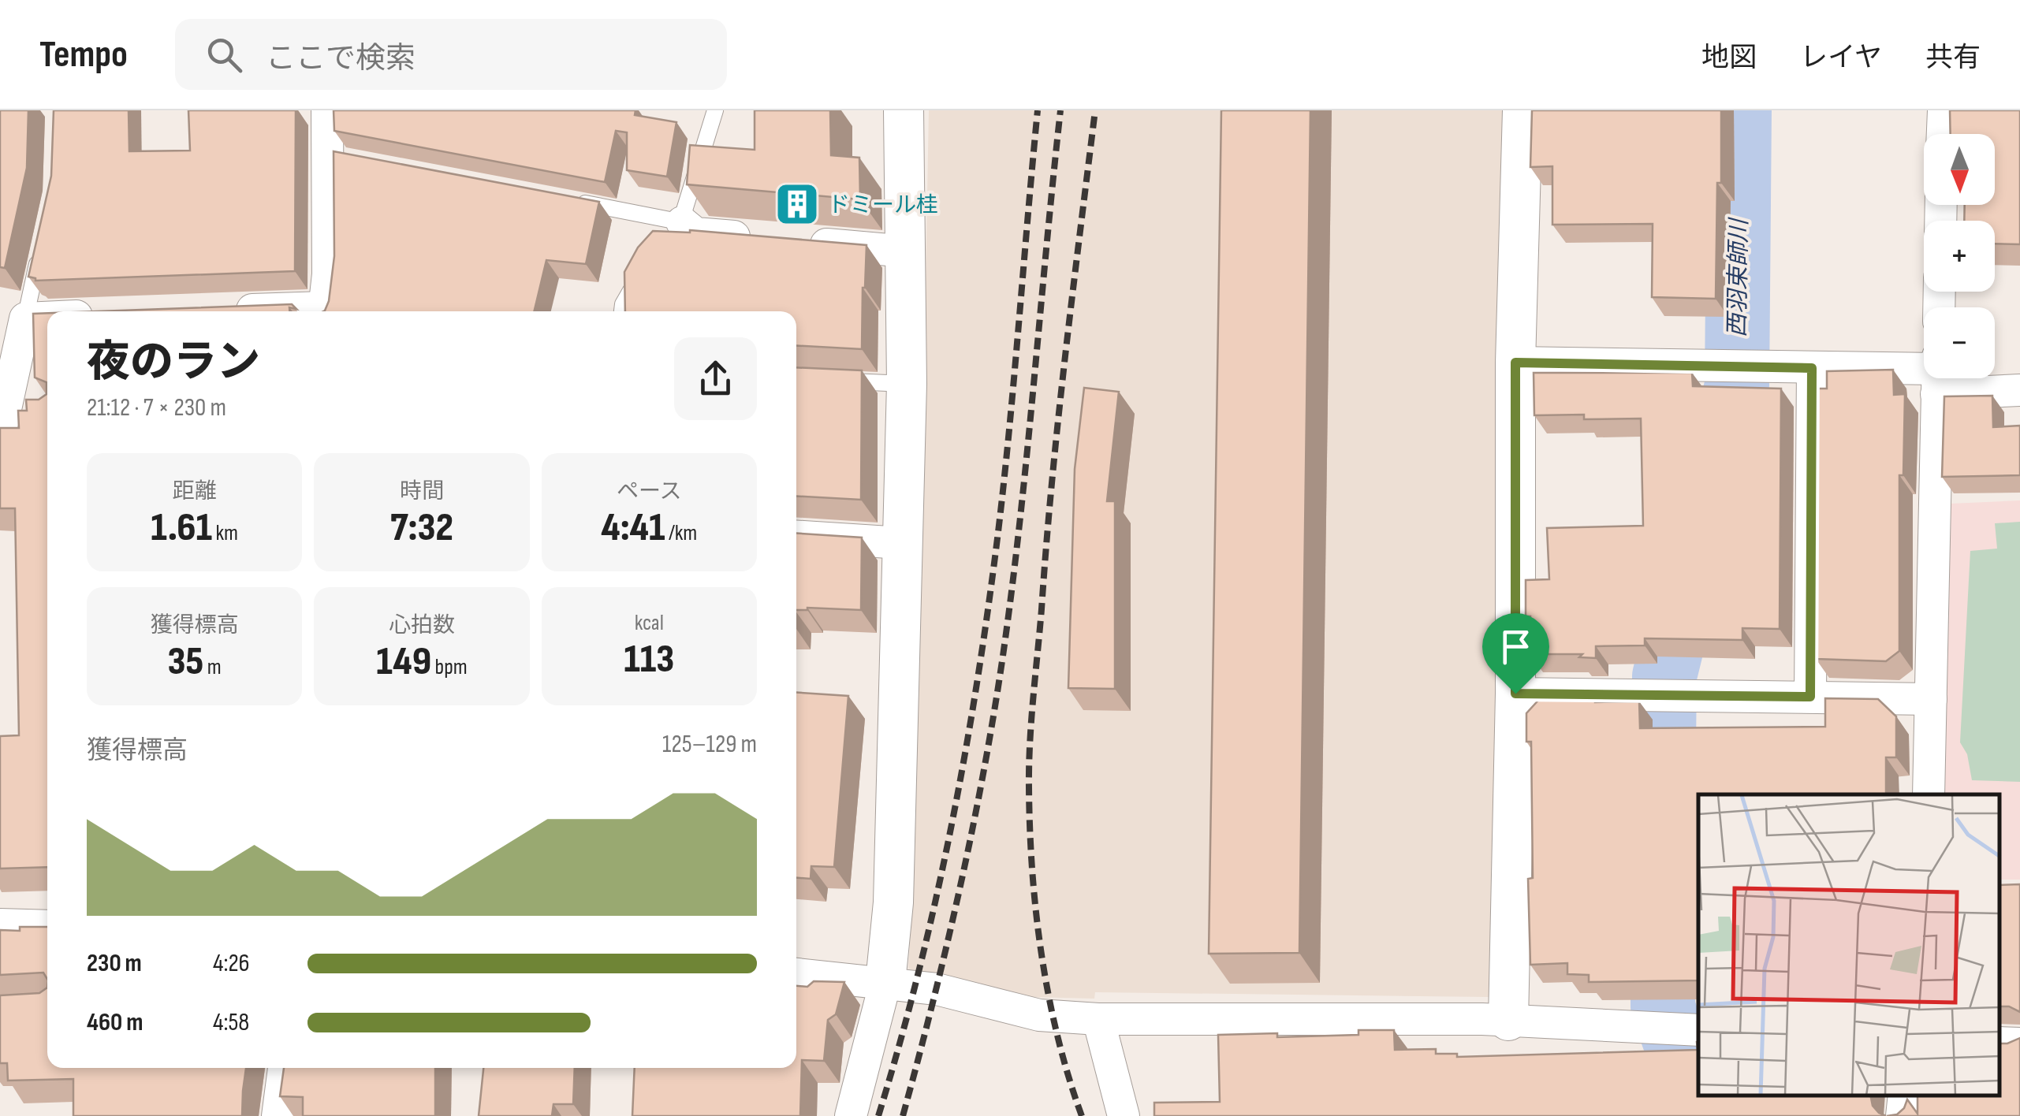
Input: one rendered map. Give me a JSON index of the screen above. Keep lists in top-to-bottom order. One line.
{"water":["西羽束師川"],"places":{"building":["ドミール桂"]},"north":"bottom","page":{"header":"Tempo","search":"ここで検索","nav":["地図","レイヤ","共有"],"map_buttons":["+","−"],"heading":["夜のラン","21:12 · 7 × 230 m"],"stats":[["距離","1.61 km"],["時間","7:32"],["ペース","4:41 /km"],["獲得標高","35 m"],["心拍数","149 bpm"],["kcal","113"]],"chart":["獲得標高","125–129 m"],"list":[{"name":"230 m","note":"4:26"},{"name":"460 m","note":"4:58"}]}}
